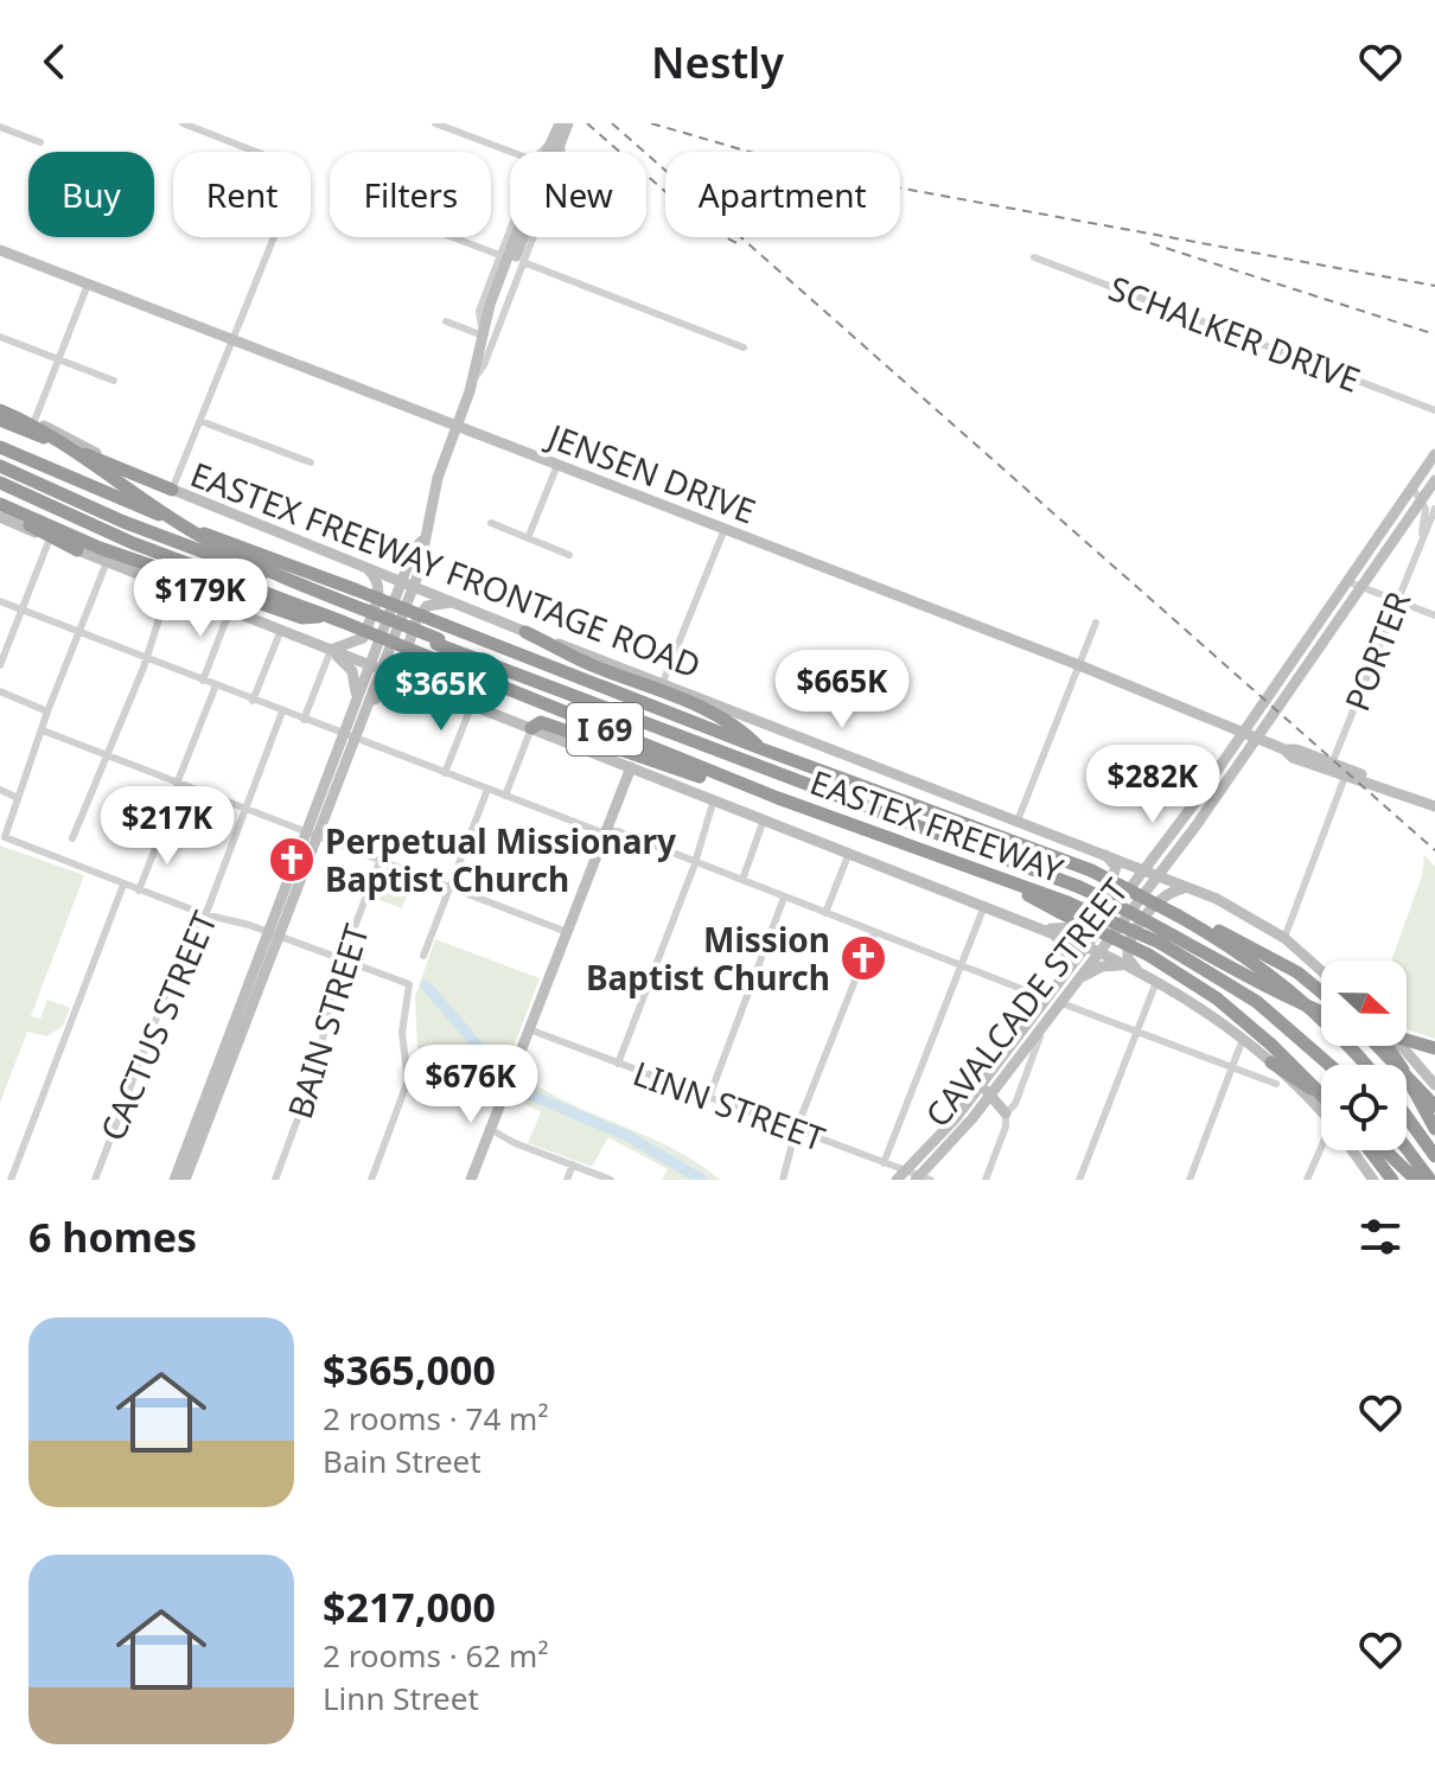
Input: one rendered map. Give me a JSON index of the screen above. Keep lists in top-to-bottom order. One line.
{"streets":{"highway":["I 69","EASTEX FREEWAY"],"main road":["JENSEN DRIVE","EASTEX FREEWAY FRONTAGE ROAD","CAVALCADE STREET"],"street":["SCHALKER DRIVE","PORTER","BAIN STREET","CACTUS STREET","LINN STREET"]},"crossings":[["JENSEN DRIVE","PORTER"],["JENSEN DRIVE","CAVALCADE STREET"],["EASTEX FREEWAY FRONTAGE ROAD","CAVALCADE STREET"],["PORTER","CAVALCADE STREET"],["I 69","EASTEX FREEWAY"],["CAVALCADE STREET","LINN STREET"]],"places":{"church":["Perpetual Missionary Baptist Church","Mission Baptist Church"]},"north":"right","page":{"header":"Nestly","chip":["Buy","Rent","Filters","New","Apartment"],"price":["$179K","$665K","$365K","$282K","$217K","$676K"],"heading":"6 homes","list":[{"name":"$365,000","note":"2 rooms · 74 m² · Bain Street"},{"name":"$217,000","note":"2 rooms · 62 m² · Linn Street"}]}}
